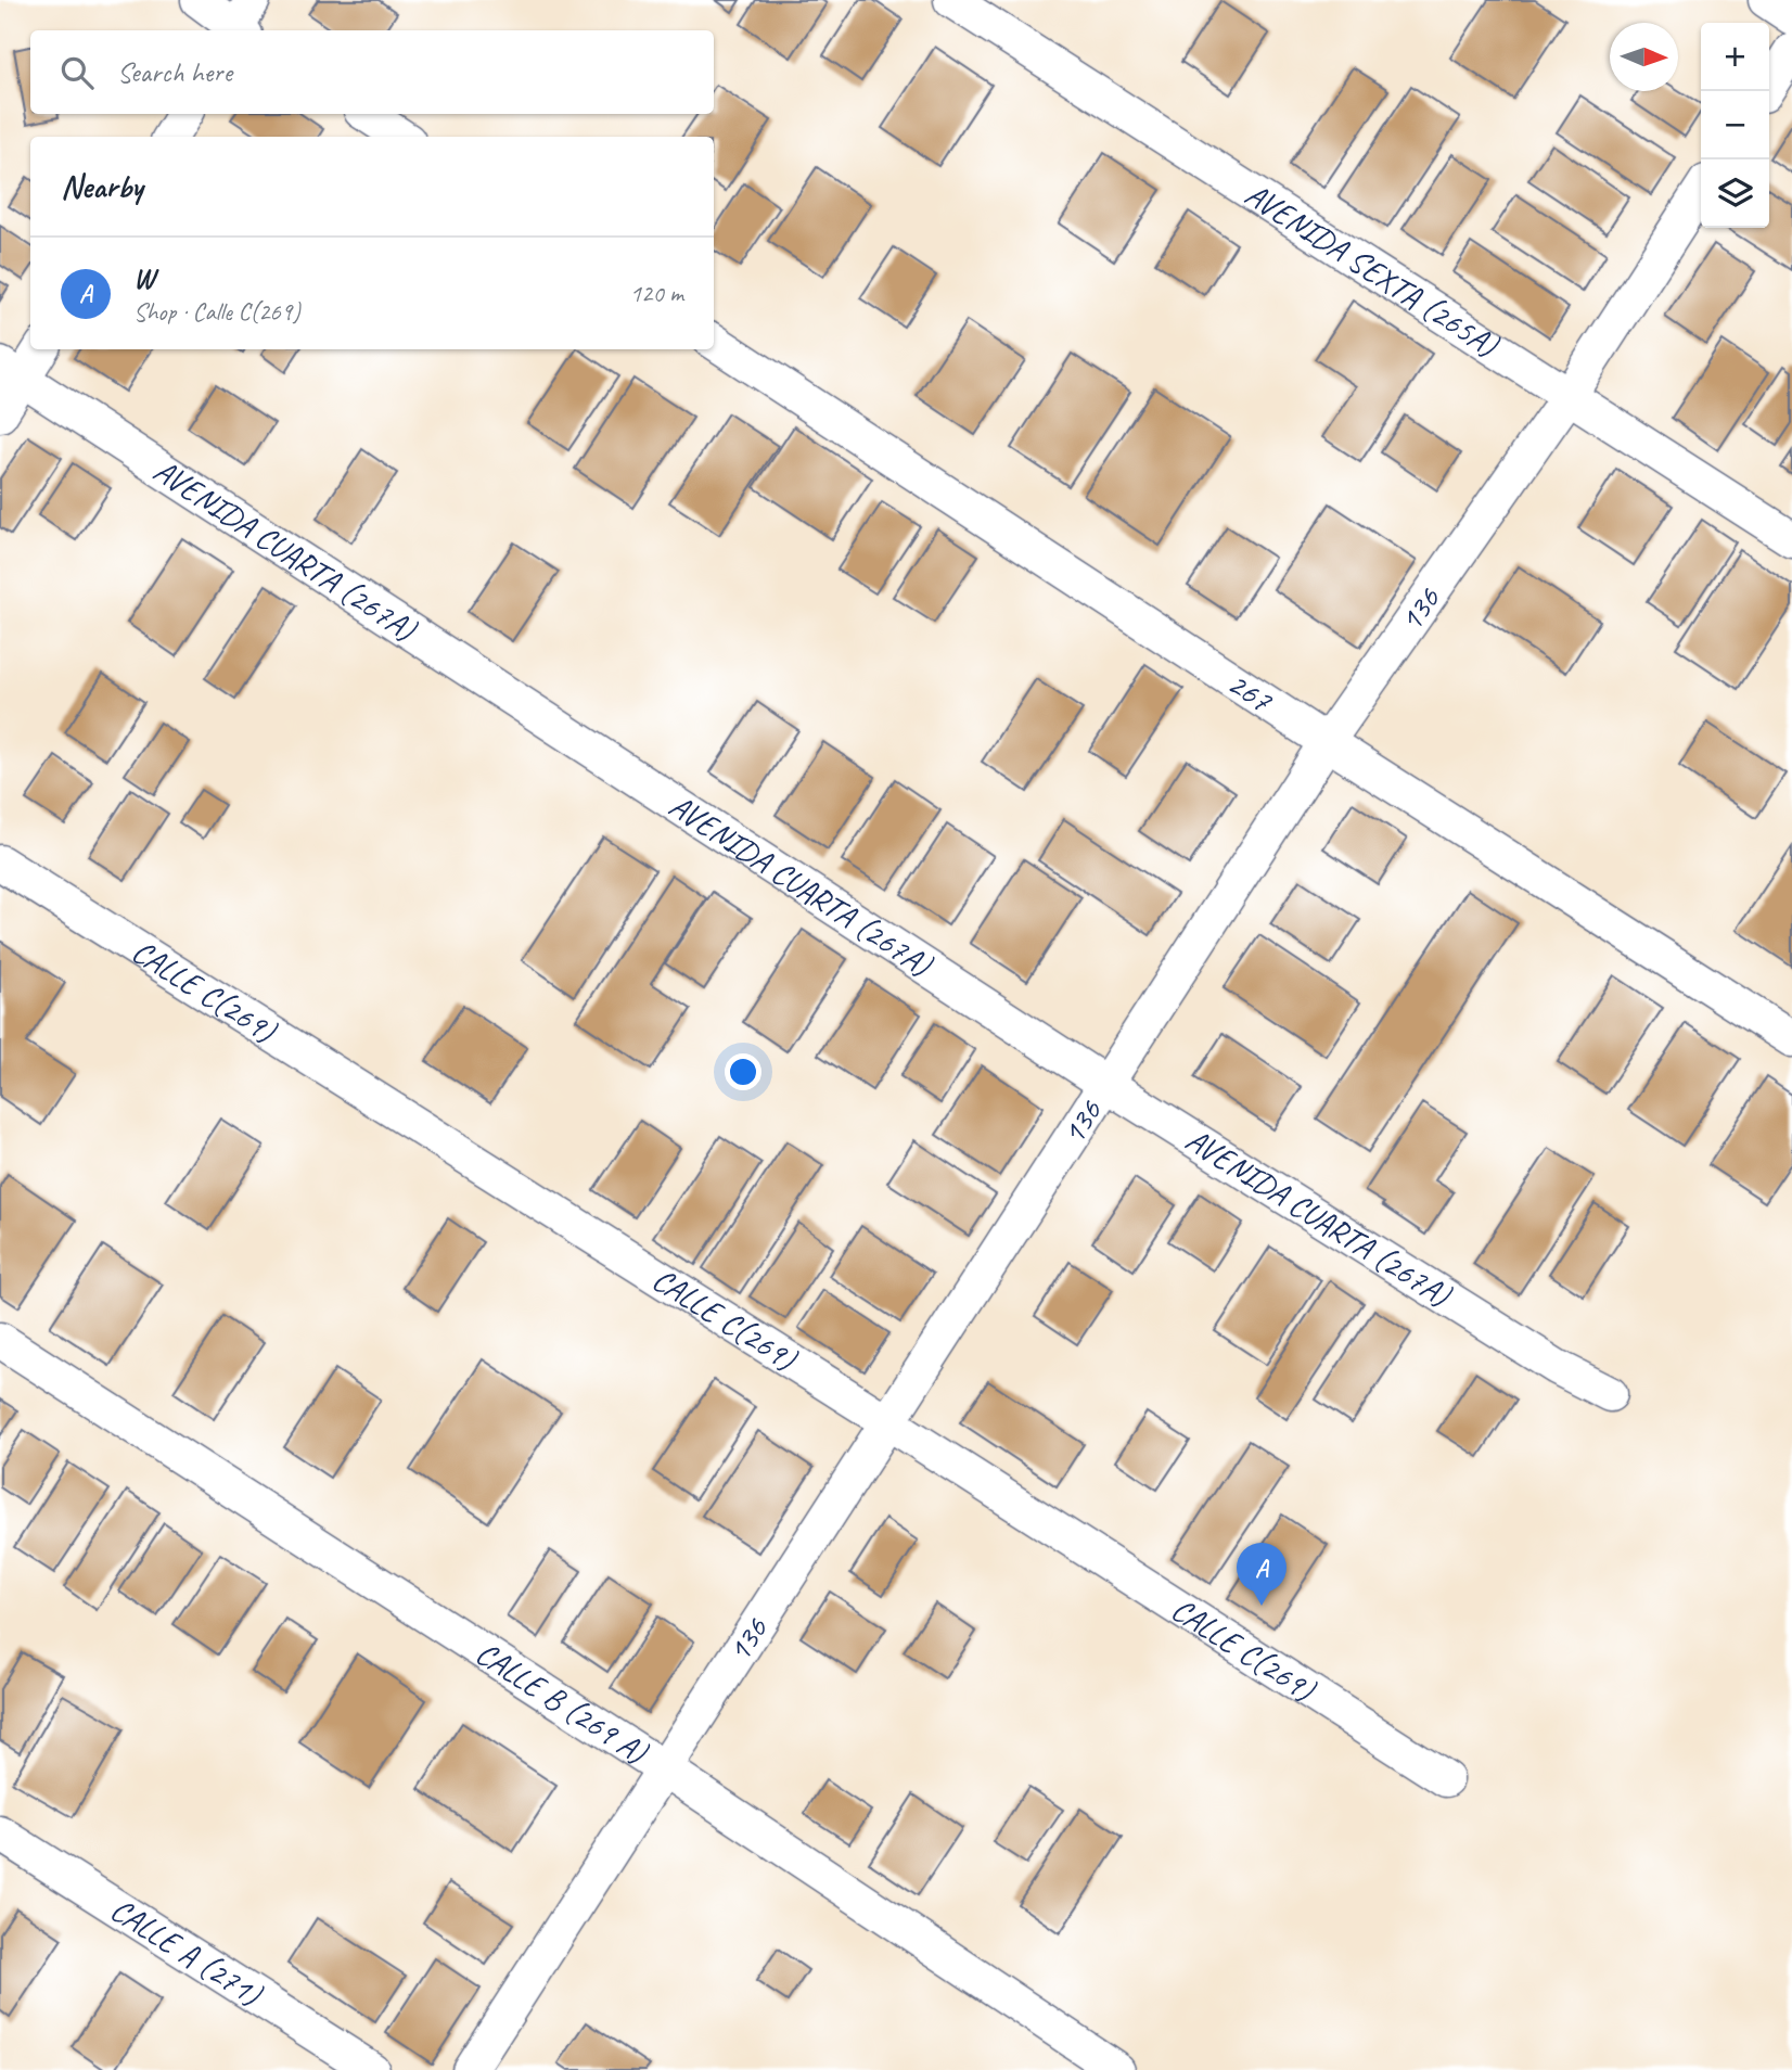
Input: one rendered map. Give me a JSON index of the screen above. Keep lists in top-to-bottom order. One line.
{"streets":{"street":["AVENIDA SEXTA (265A)","AVENIDA CUARTA (267A)","136","267","CALLE C(269)","CALLE B (269 A)","CALLE A (271)"]},"crossings":[["AVENIDA SEXTA (265A)","136"],["AVENIDA CUARTA (267A)","136"],["136","267"],["136","CALLE C(269)"],["136","CALLE B (269 A)"]],"north":"right","page":{"map_buttons":["+","−"],"search":"Search here","heading":"Nearby","list":[{"mark":"A","name":"W","note":"Shop · Calle C(269)","value":"120 m"}],"pins":"A"}}
